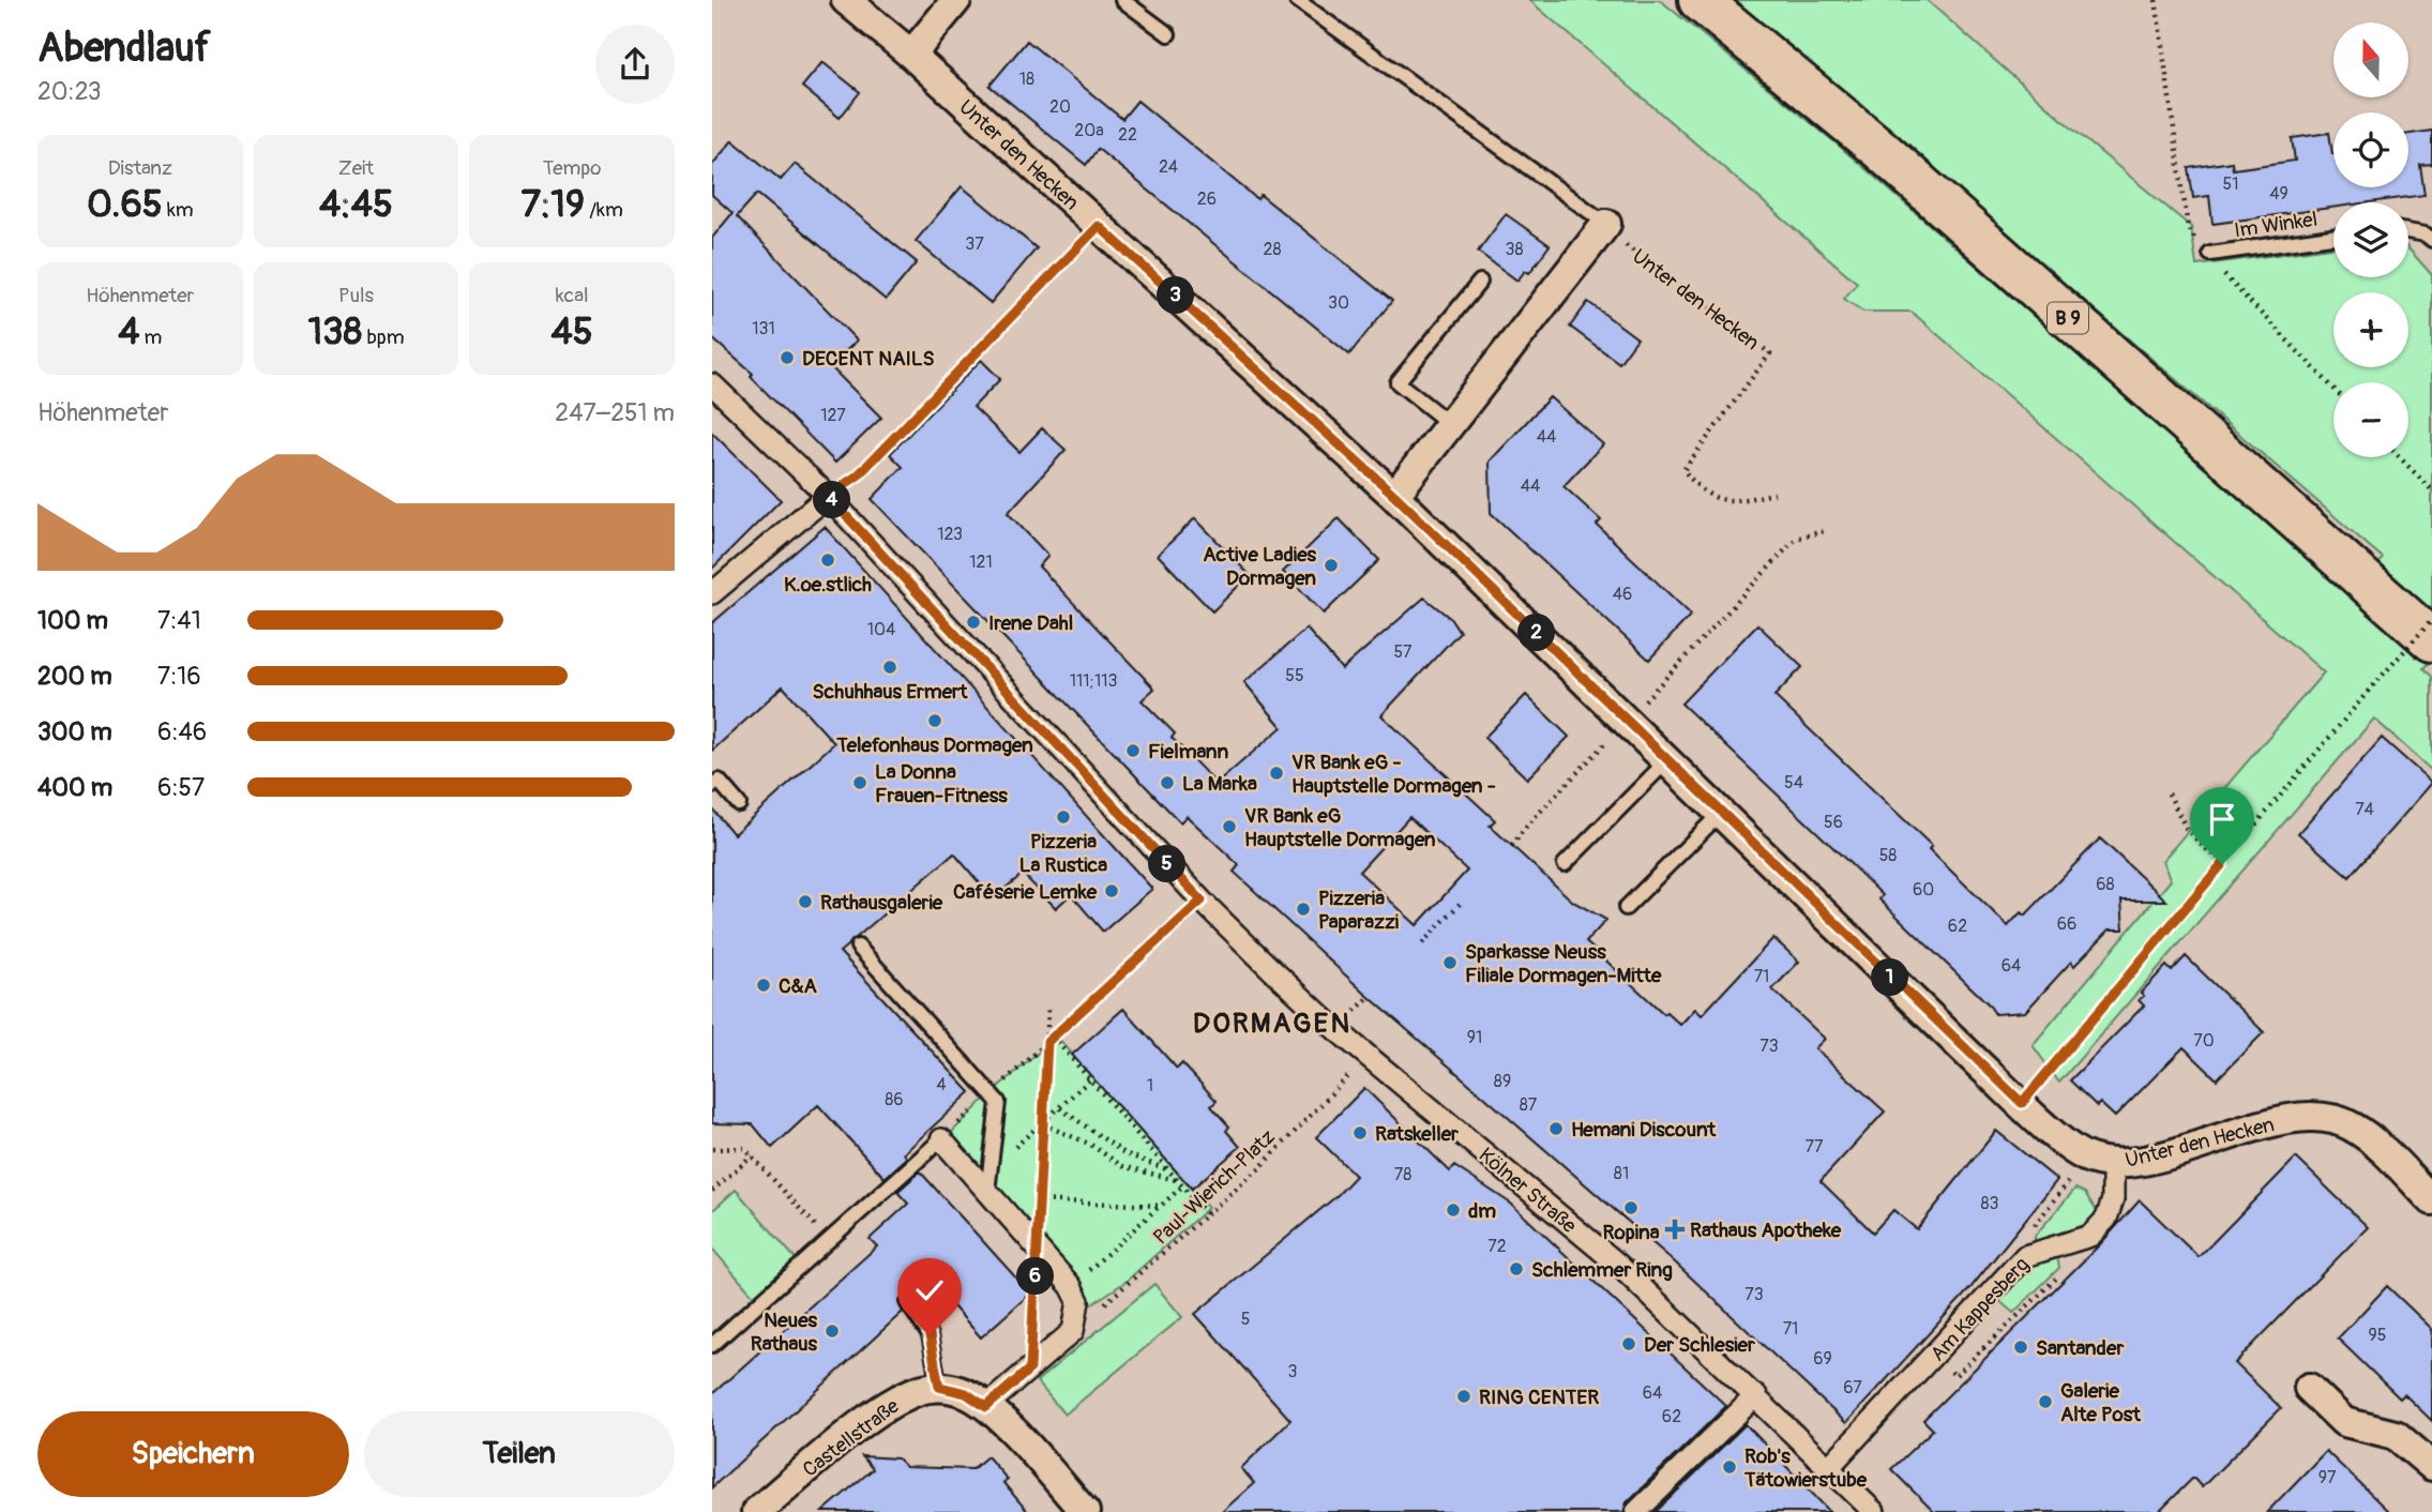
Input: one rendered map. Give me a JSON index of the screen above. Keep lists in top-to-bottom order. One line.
{"streets":{"main road":["B 9"],"street":["Unter den Hecken","Kölner Straße","Am Kappesberg","Castellstraße"],"lane":["Im Winkel"],"path":["Paul-Wierich-Platz"]},"crossings":[["Unter den Hecken","Am Kappesberg"],["Paul-Wierich-Platz","Kölner Straße"],["Kölner Straße","Am Kappesberg"]],"districts":["DORMAGEN"],"places":{"other":["DECENT NAILS","K.oe.stlich","Active Ladies Dormagen","Irene Dahl","Schuhhaus Ermert","Telefonhaus Dormagen","Fielmann","VR Bank eG - Hauptstelle Dormagen -","La Donna Frauen-Fitness","La Marka","Pizzeria La Rustica","VR Bank eG Hauptstelle Dormagen","Caféserie Lemke","Rathausgalerie","Pizzeria Paparazzi","Sparkasse Neuss Filiale Dormagen-Mitte","C&A","Hemani Discount","Ratskeller","Ropina","dm","Schlemmer Ring","Neues Rathaus","Der Schlesier","Santander","RING CENTER","Galerie Alte Post","Rob's Tätowierstube"],"health":["Rathaus Apotheke"]},"house_numbers":["18","20","20a","22","24","51","49","26","37","28","38","30","131","127","44","44","123","121","46","104","57","55","111;113","54","74","56","58","68","60","66","62","64","71","91","70","73","89","4","1","86","87","77","81","78","83","72","73","5","71","95","69","3","67","64","62","97"],"north":"top","page":{"heading":["Abendlauf","20:23"],"map_buttons":["+","−"],"stats":[["Distanz","0.65 km"],["Zeit","4:45"],["Tempo","7:19 /km"],["Höhenmeter","4 m"],["Puls","138 bpm"],["kcal","45"]],"pins":["3","4","2","5","1","6"],"chart":["Höhenmeter","247–251 m"],"list":[{"name":"100 m","note":"7:41"},{"name":"200 m","note":"7:16"},{"name":"300 m","note":"6:46"},{"name":"400 m","note":"6:57"}],"buttons":["Speichern","Teilen"]}}
